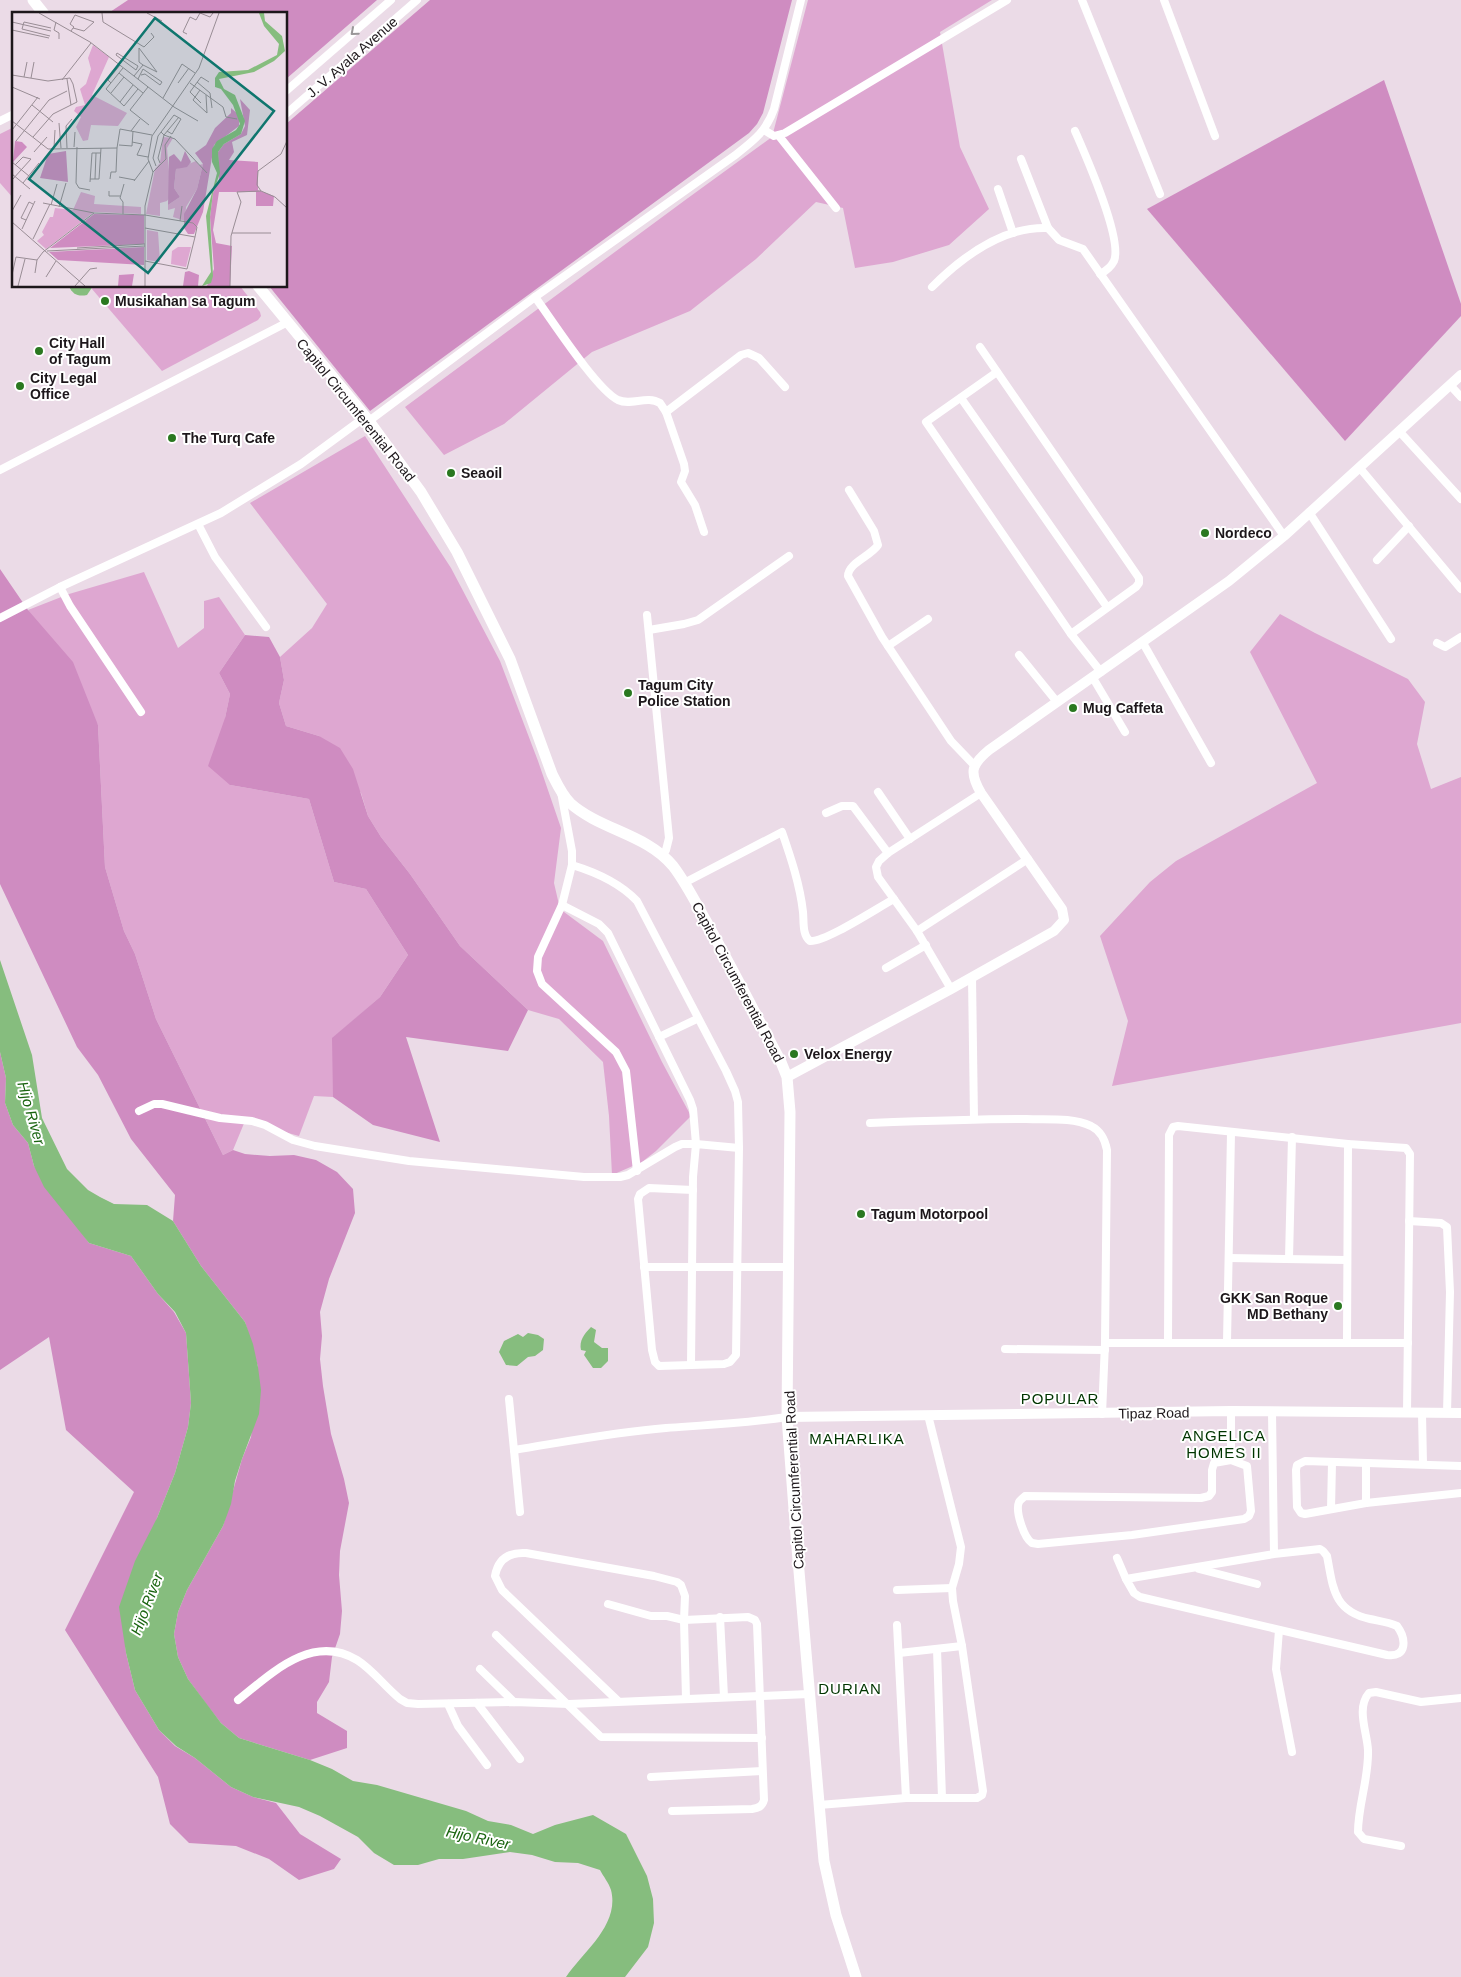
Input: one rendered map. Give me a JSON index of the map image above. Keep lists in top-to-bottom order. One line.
{"streets":{"main road":["Capitol Circumferential Road"],"street":["J. V. Ayala Avenue","Tipaz Road"]},"crossings":[["Capitol Circumferential Road","Tipaz Road"]],"districts":["POPULAR","ANGELICA HOMES II","MAHARLIKA","DURIAN"],"water":["Hijo River"],"places":["Musikahan sa Tagum","City Hall of Tagum","City Legal Office","The Turq Cafe","Seaoil","Nordeco","Tagum City Police Station","Mug Caffeta","Velox Energy","Tagum Motorpool","GKK San Roque MD Bethany"]}
